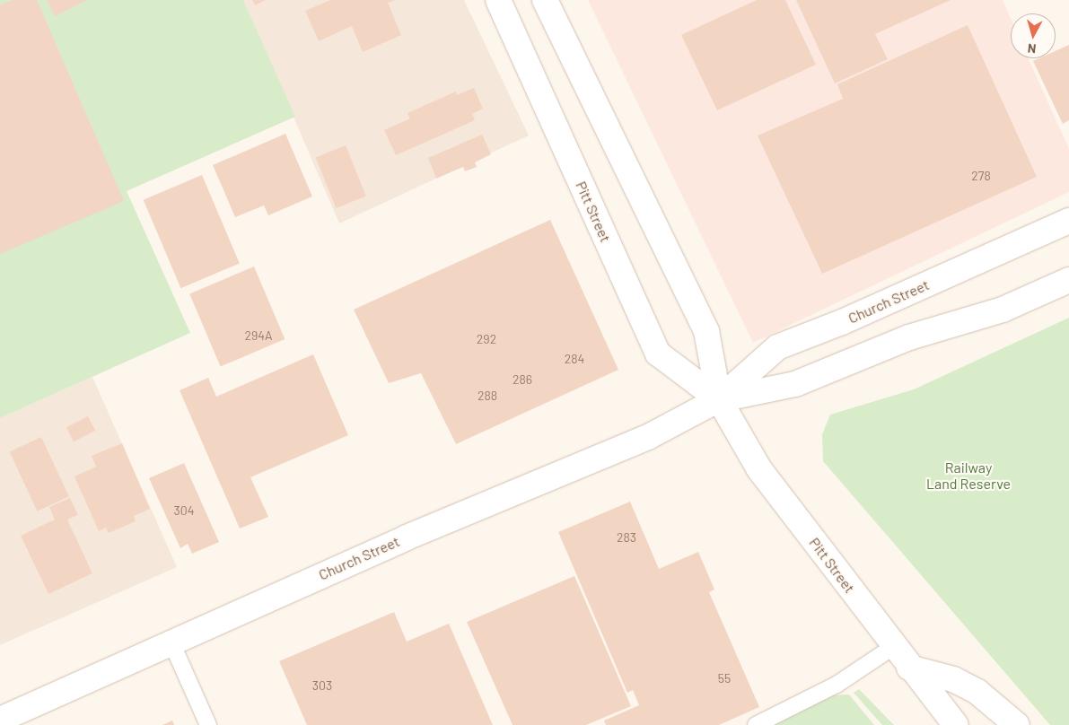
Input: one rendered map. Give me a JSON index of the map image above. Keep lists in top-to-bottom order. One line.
{"streets":{"street":["Pitt Street","Church Street"]},"crossings":[["Pitt Street","Church Street"]],"parks":["Railway Land Reserve"],"house_numbers":["278","294A","292","284","286","288","304","283","55","303"],"north":"bottom"}
